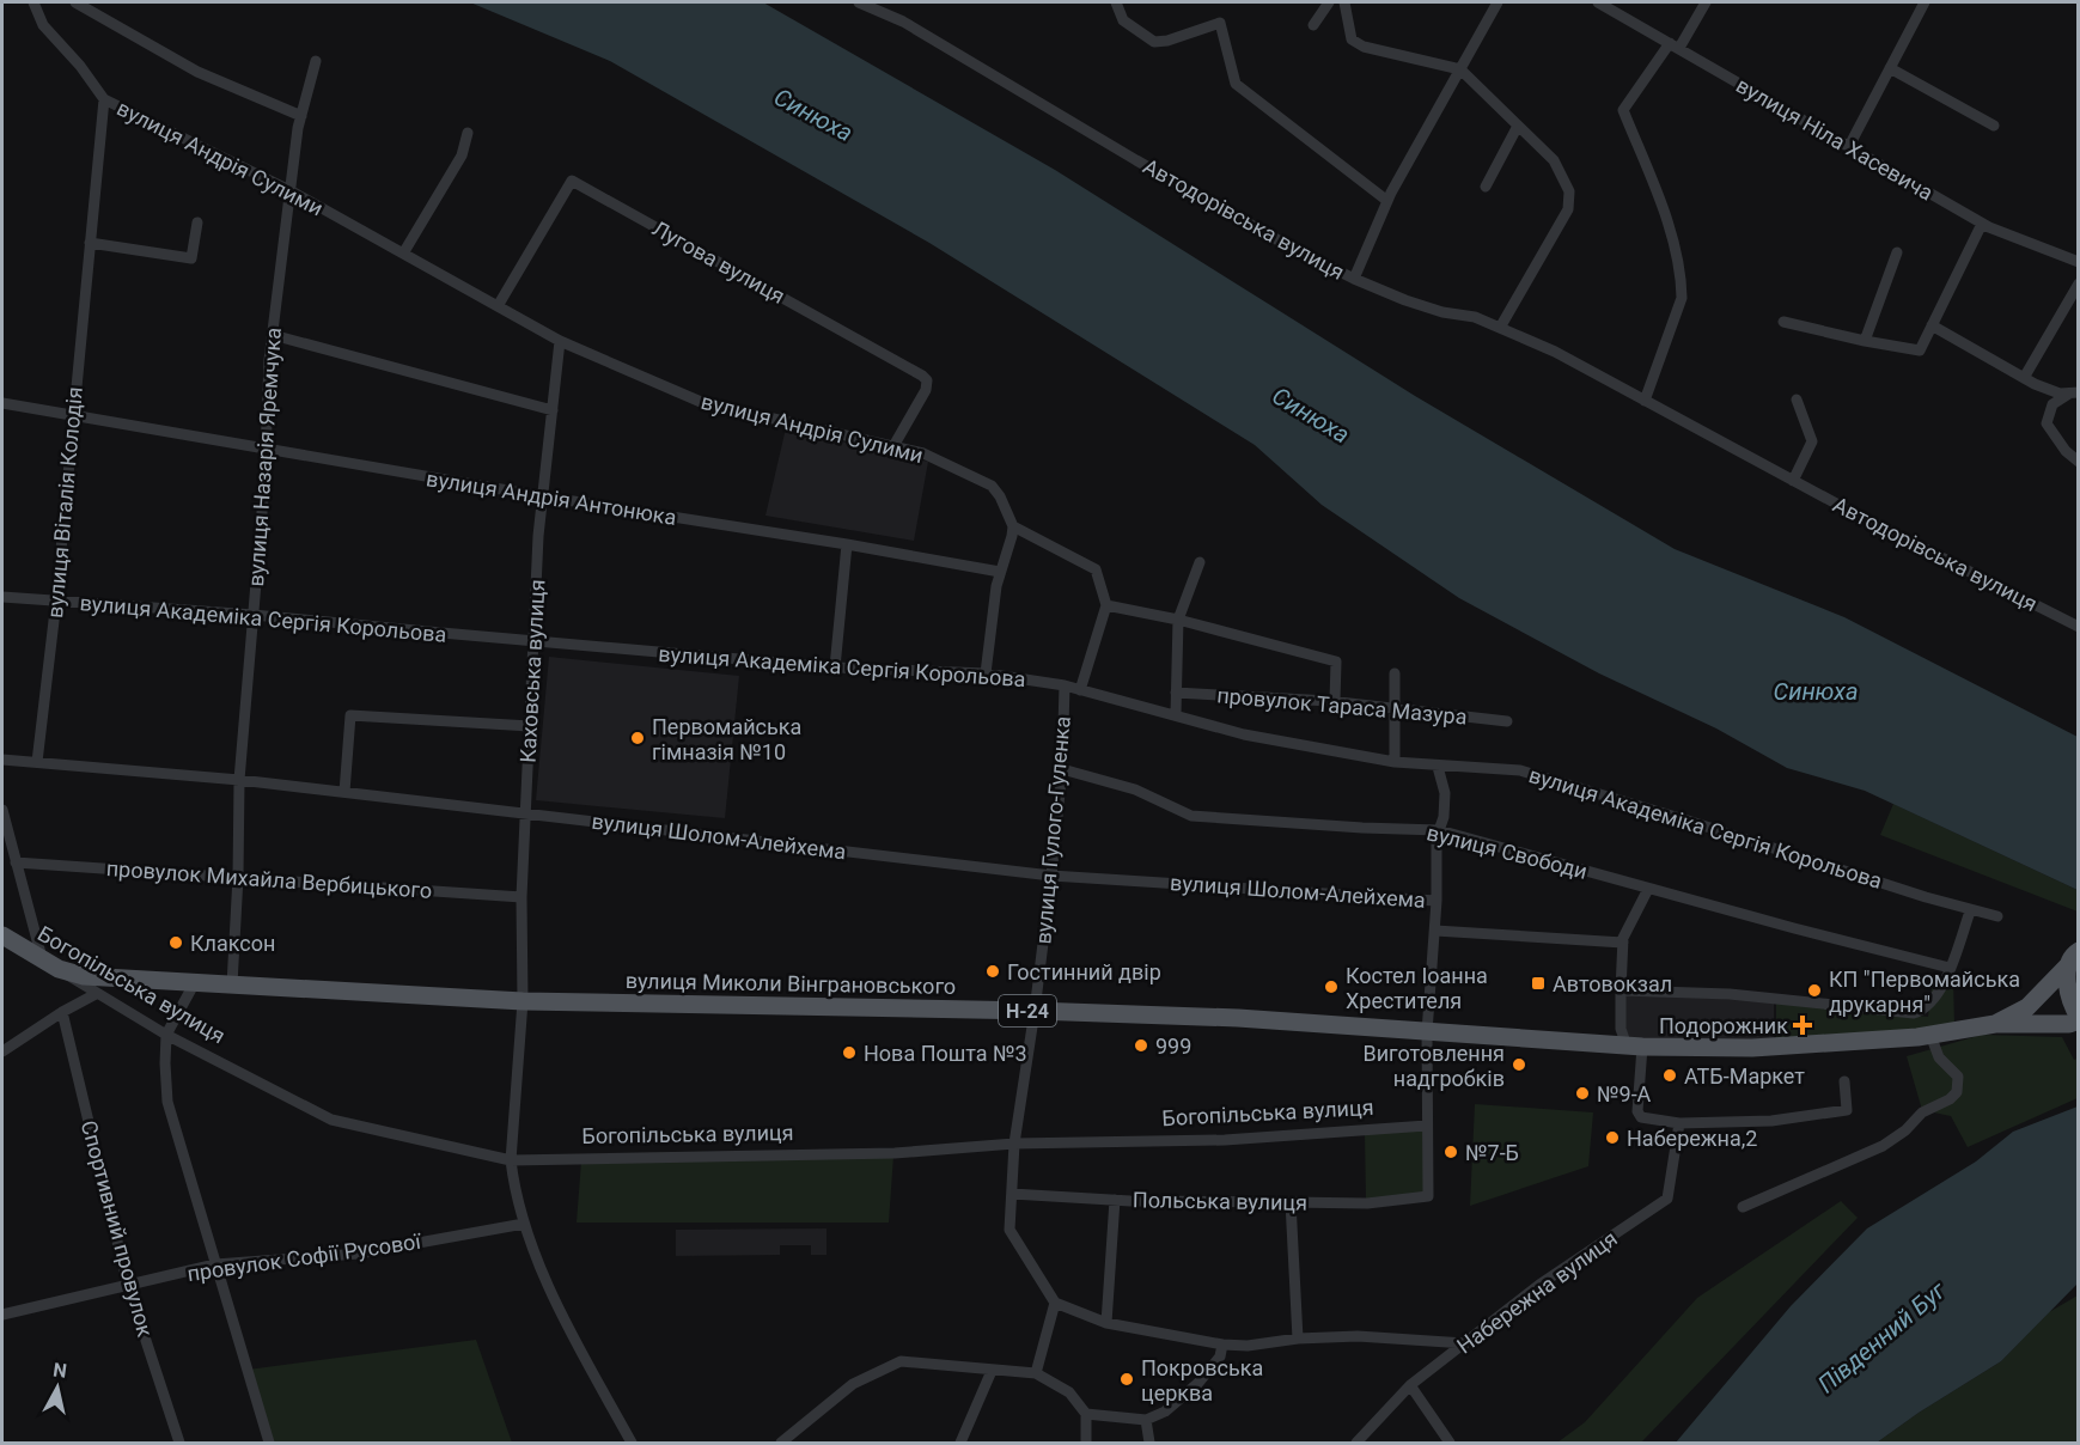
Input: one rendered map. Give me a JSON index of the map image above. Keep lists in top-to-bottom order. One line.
{"streets":{"main road":["вулиця Миколи Вінграновського","Богопільська вулиця","Н-24"],"street":["вулиця Ніла Хасевича","вулиця Андрія Сулими","Автодорівська вулиця","Лугова вулиця","вулиця Назарія Яремчука","вулиця Андрія Антонюка","вулиця Віталія Колодія","вулиця Академіка Сергія Корольова","Каховська вулиця","провулок Тараса Мазура","вулиця Гулого-Гуленка","вулиця Шолом-Алейхема","вулиця Свободи","провулок Михайла Вербицького","Польська вулиця","Спортивний провулок","провулок Софії Русової","Набережна вулиця"]},"crossings":[["вулиця Андрія Сулими","Лугова вулиця"],["вулиця Андрія Сулими","вулиця Назарія Яремчука"],["вулиця Андрія Сулими","вулиця Віталія Колодія"],["вулиця Андрія Сулими","Каховська вулиця"],["вулиця Назарія Яремчука","вулиця Андрія Антонюка"],["вулиця Назарія Яремчука","вулиця Академіка Сергія Корольова"],["вулиця Назарія Яремчука","вулиця Шолом-Алейхема"],["вулиця Назарія Яремчука","провулок Михайла Вербицького"],["вулиця Назарія Яремчука","вулиця Миколи Вінграновського"],["вулиця Андрія Антонюка","вулиця Віталія Колодія"],["вулиця Андрія Антонюка","Каховська вулиця"],["вулиця Віталія Колодія","вулиця Академіка Сергія Корольова"],["вулиця Віталія Колодія","вулиця Шолом-Алейхема"],["вулиця Академіка Сергія Корольова","Каховська вулиця"],["вулиця Академіка Сергія Корольова","вулиця Гулого-Гуленка"],["Каховська вулиця","вулиця Шолом-Алейхема"],["Каховська вулиця","провулок Михайла Вербицького"],["Каховська вулиця","вулиця Миколи Вінграновського"],["Каховська вулиця","Богопільська вулиця"],["Каховська вулиця","провулок Софії Русової"],["вулиця Гулого-Гуленка","вулиця Шолом-Алейхема"],["вулиця Гулого-Гуленка","вулиця Свободи"],["вулиця Гулого-Гуленка","вулиця Миколи Вінграновського"],["вулиця Гулого-Гуленка","Богопільська вулиця"],["вулиця Гулого-Гуленка","Польська вулиця"],["вулиця Миколи Вінграновського","Богопільська вулиця"],["вулиця Миколи Вінграновського","Н-24"],["Богопільська вулиця","Польська вулиця"],["Спортивний провулок","провулок Софії Русової"]],"water":["Синюха","Південний Буг"],"places":{"other":["Первомайська гімназія №10","Клаксон","Гостинний двір","Костел Іоанна Хрестителя","КП \"Первомайська друкарня\"","999","Нова Пошта №3","Виготовлення надгробків","АТБ-Маркет","№9-А","Набережна,2","№7-Б","Покровська церква"],"transit":["Автовокзал"],"health":["Подорожник"]},"north":"top"}
